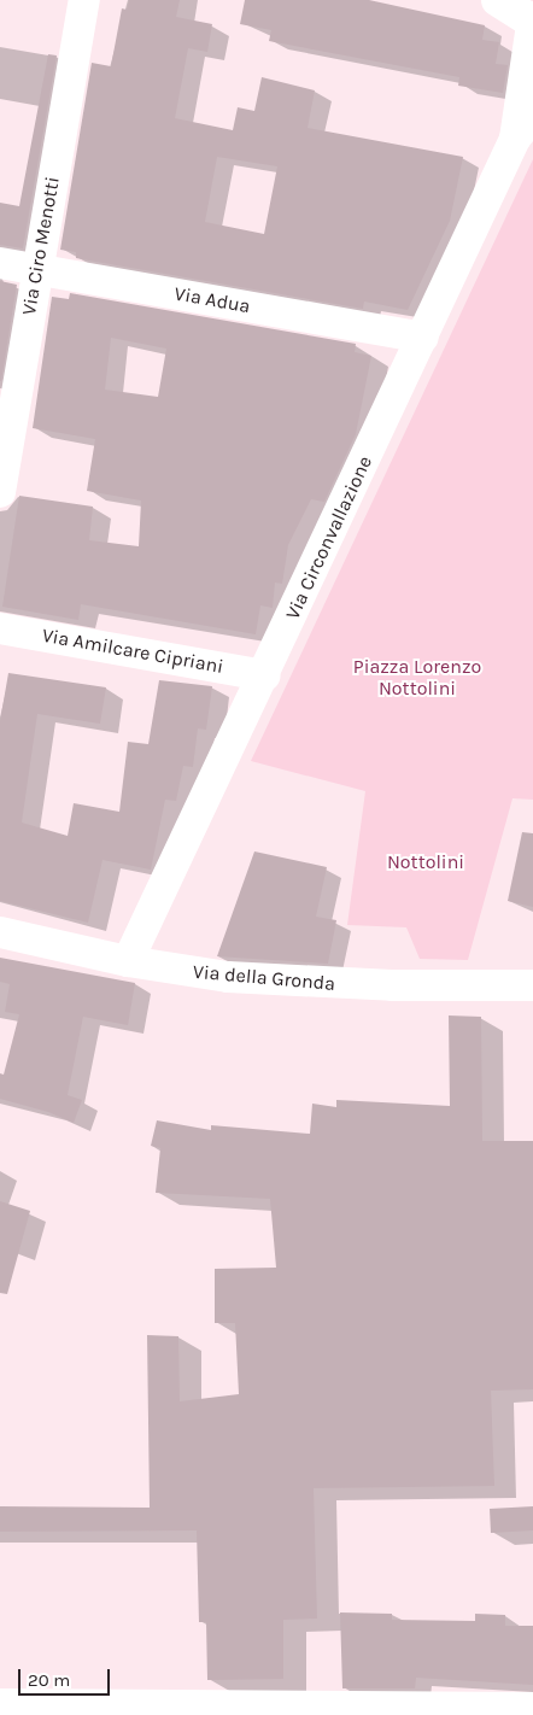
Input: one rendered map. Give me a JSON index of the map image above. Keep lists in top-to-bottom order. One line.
{"streets":{"street":["Via Ciro Menotti","Via Adua","Via Circonvallazione","Via Amilcare Cipriani","Via della Gronda"]},"crossings":[["Via Ciro Menotti","Via Adua"],["Via Adua","Via Circonvallazione"],["Via Circonvallazione","Via Amilcare Cipriani"],["Via Circonvallazione","Via della Gronda"]],"parks":["Piazza Lorenzo Nottolini","Nottolini"],"scale_bar":"20 m"}
